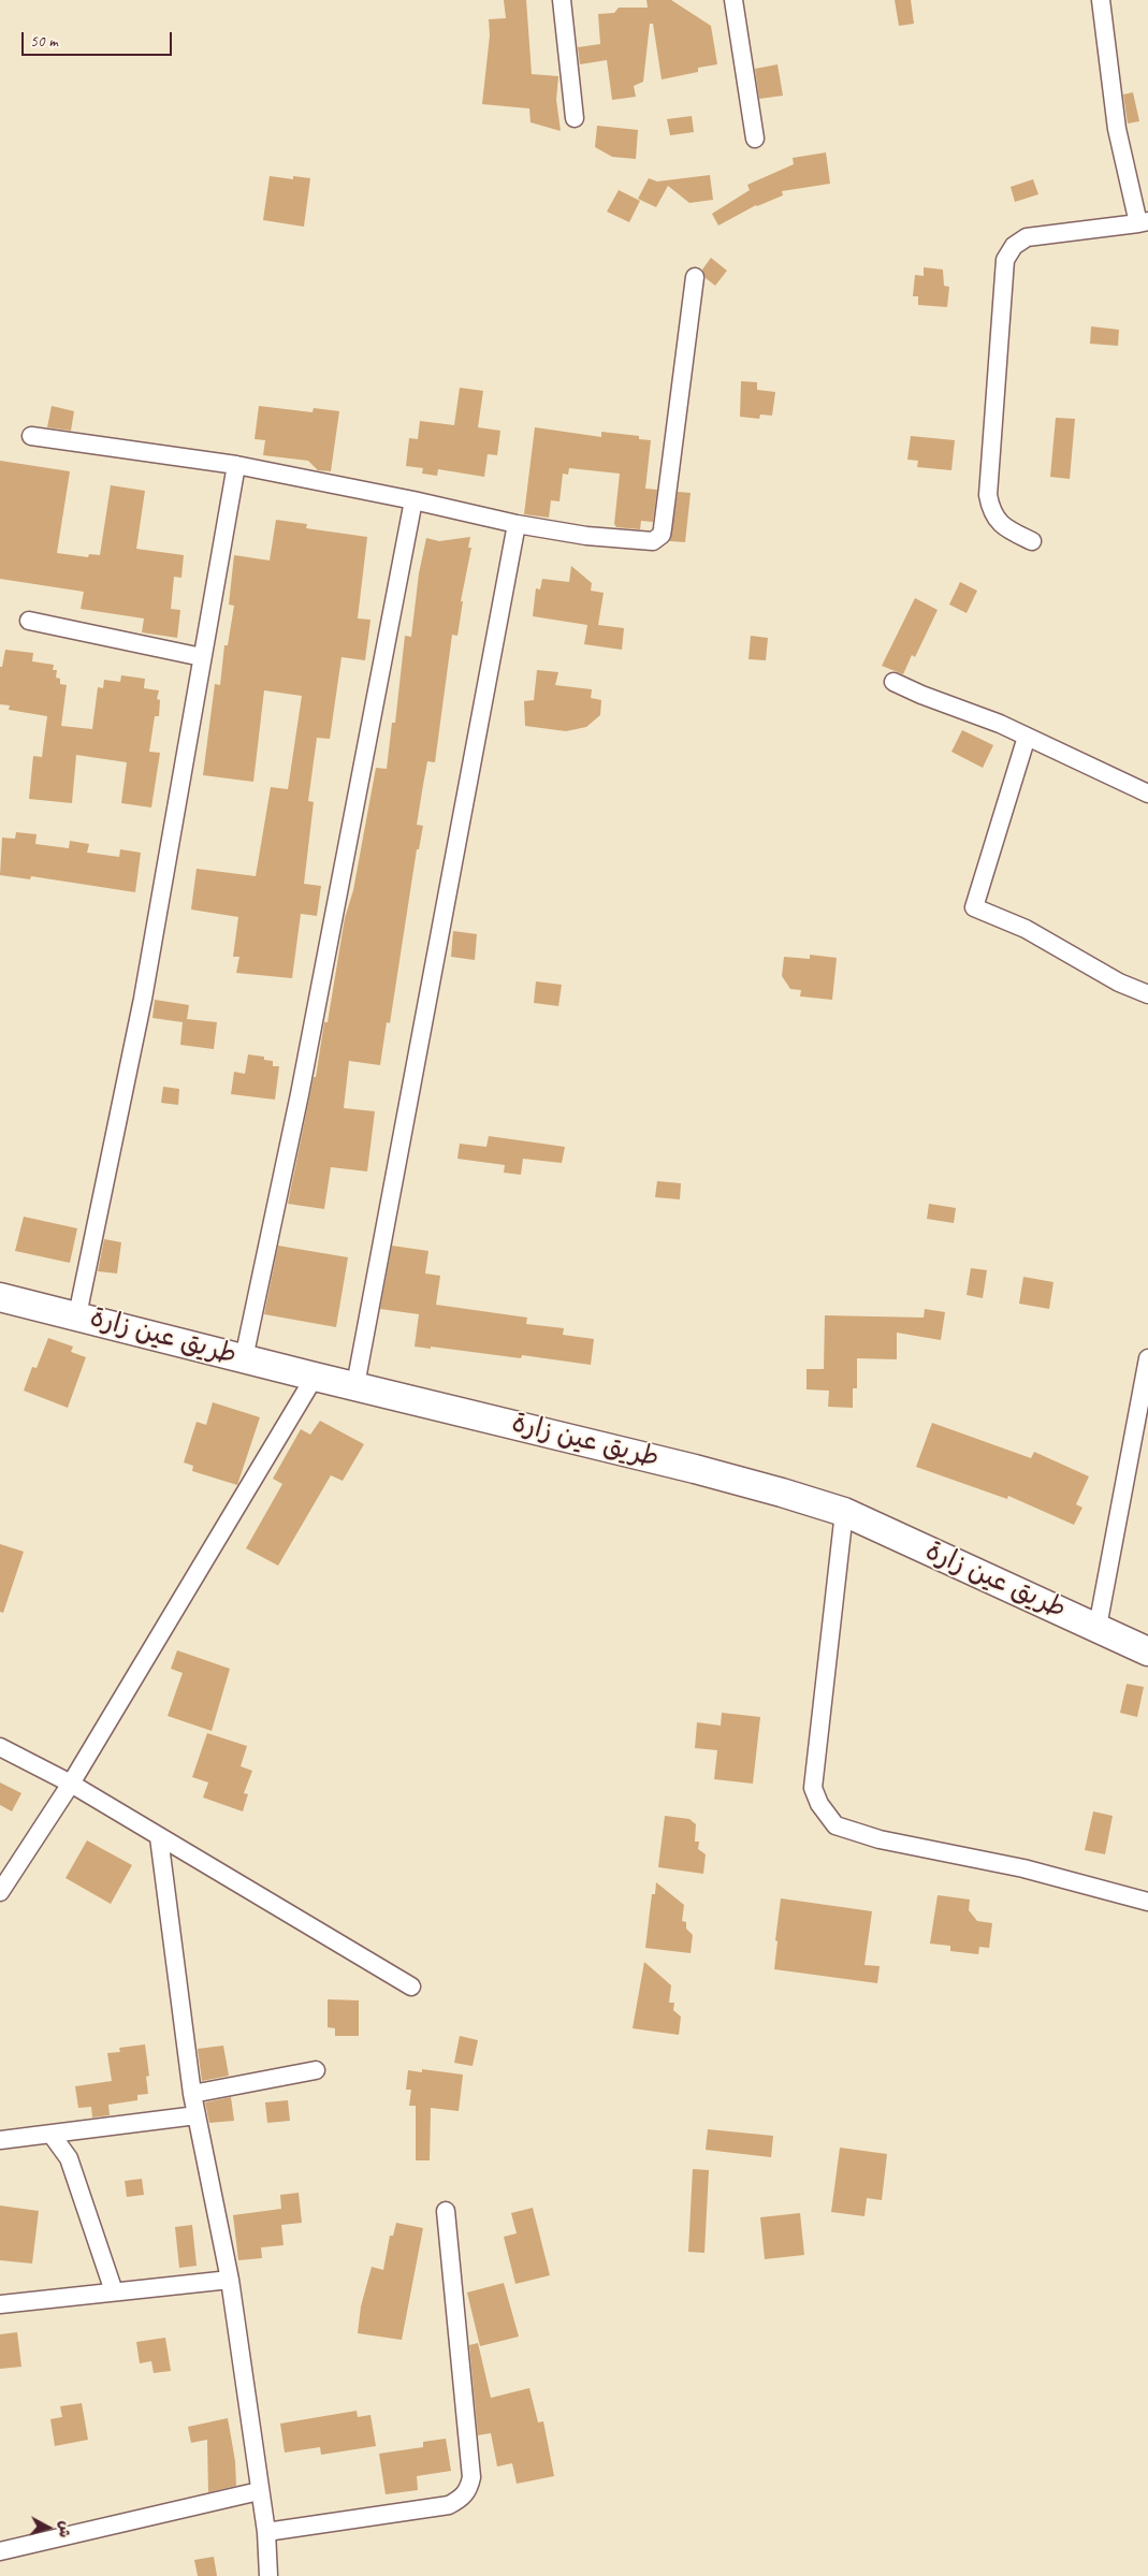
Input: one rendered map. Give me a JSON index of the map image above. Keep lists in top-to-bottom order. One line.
{"streets":{"main road":["طريق عين زارة"]},"scale_bar":"50 m","north":"right"}
